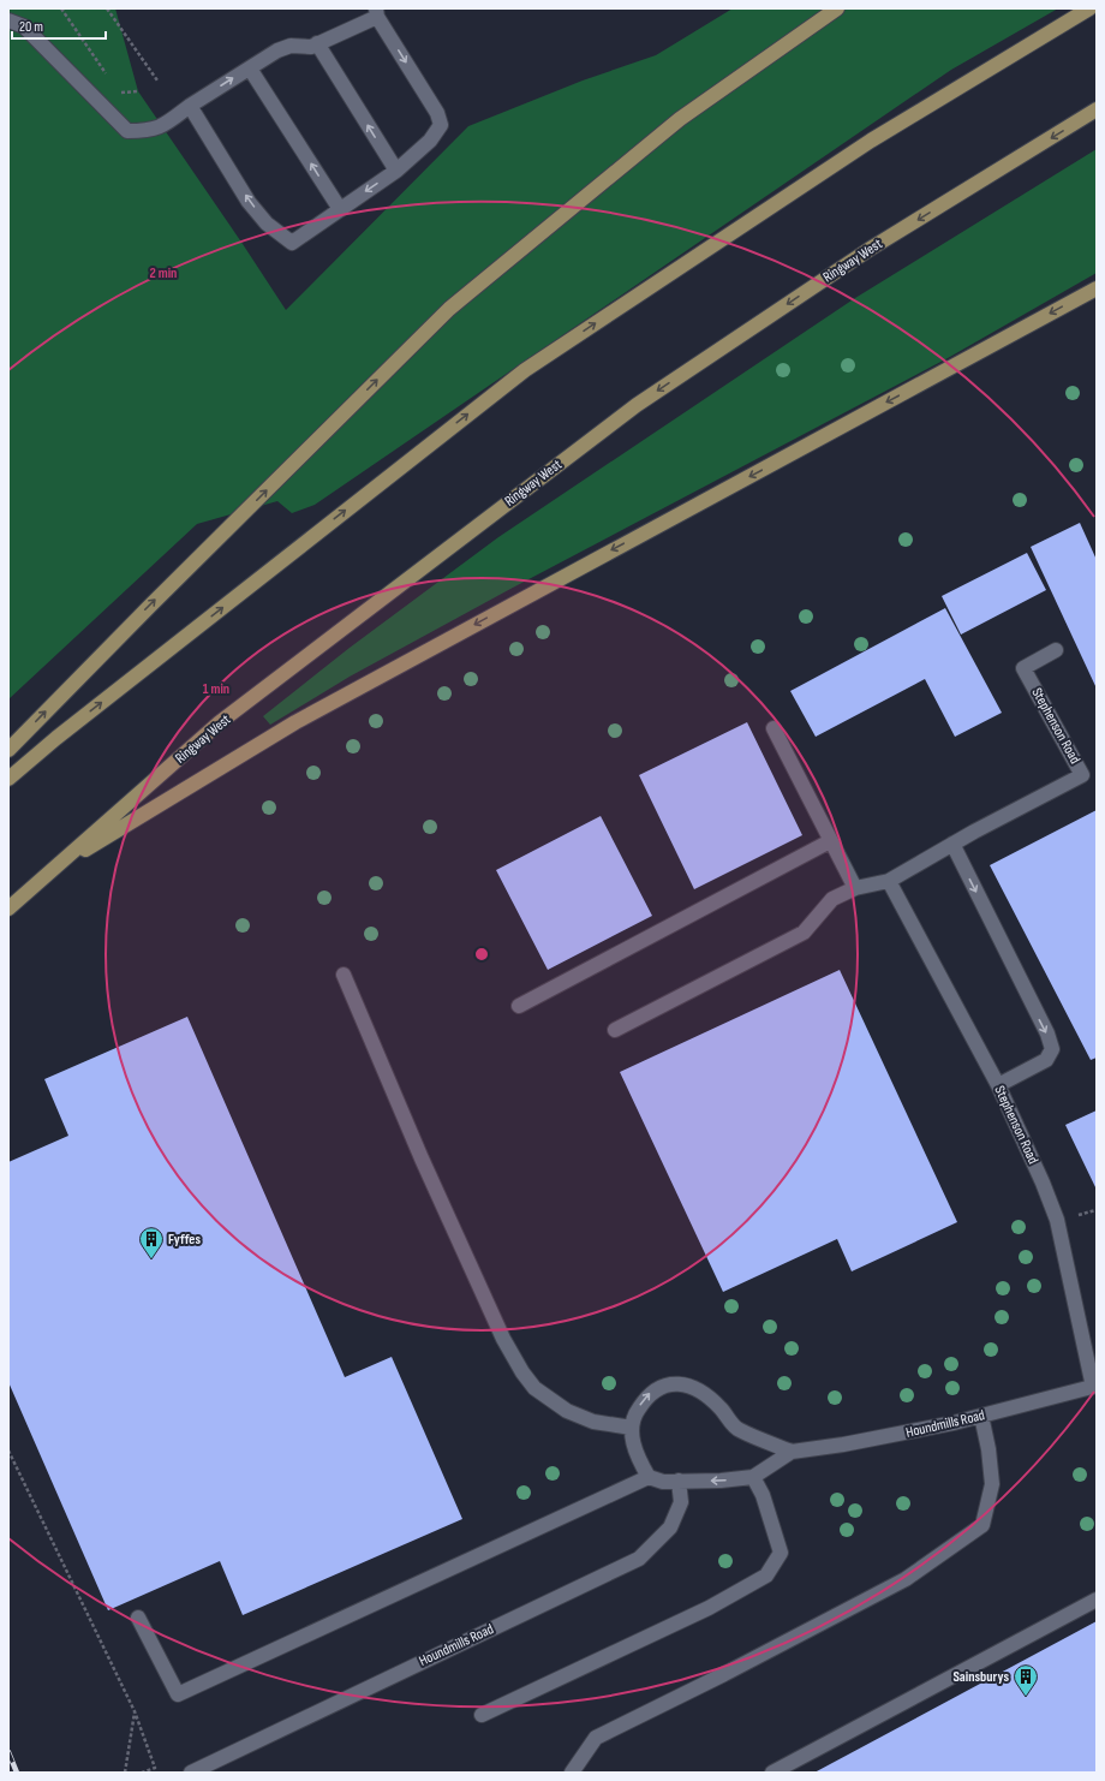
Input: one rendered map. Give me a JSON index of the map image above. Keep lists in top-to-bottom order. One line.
{"streets":{"main road":["Ringway West"],"street":["Stephenson Road","Houndmills Road"]},"crossings":[["Stephenson Road","Houndmills Road"]],"places":{"building":["Fyffes","Sainsburys"]},"scale_bar":"20 m","rings":["2 min","1 min"]}
